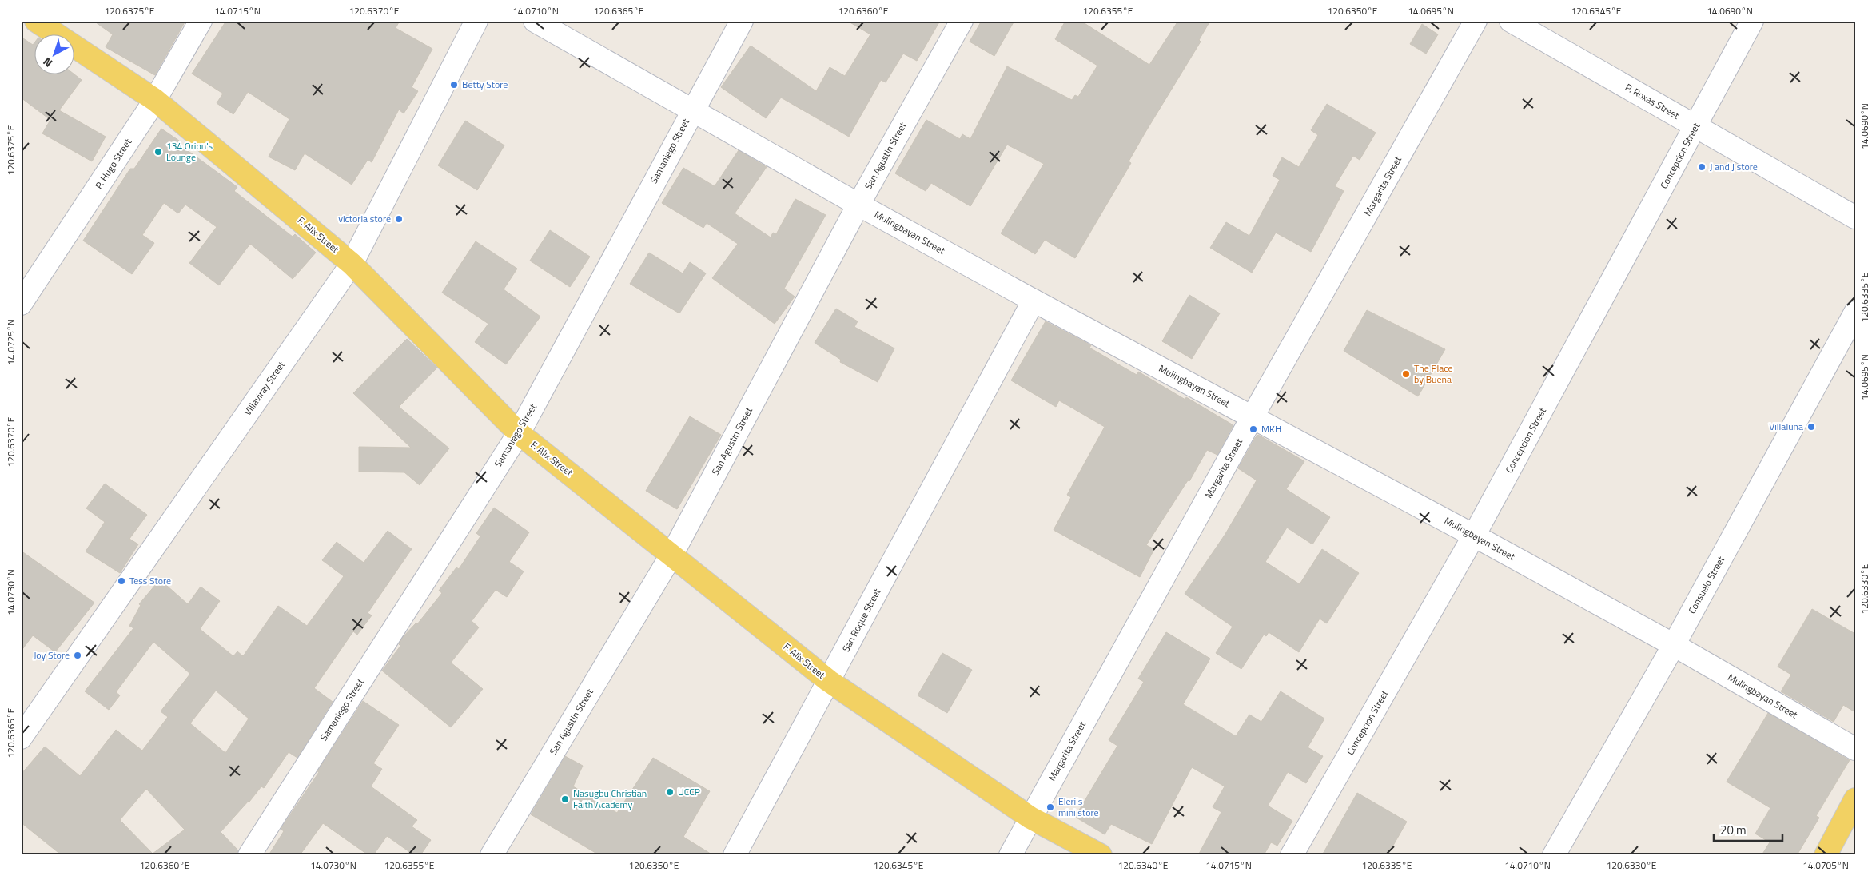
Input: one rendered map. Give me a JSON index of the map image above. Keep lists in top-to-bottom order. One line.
{"streets":{"main road":["F. Alix Street"],"street":["P. Roxas Street","Samaniego Street","San Agustin Street","Concepcion Street","P. Hugo Street","Margarita Street","Mulingbayan Street","Villaviray Street","Consuelo Street","San Roque Street"]},"crossings":[["P. Roxas Street","Concepcion Street"],["Samaniego Street","Mulingbayan Street"],["Samaniego Street","F. Alix Street"],["San Agustin Street","Mulingbayan Street"],["San Agustin Street","F. Alix Street"],["Concepcion Street","Mulingbayan Street"],["P. Hugo Street","F. Alix Street"],["Margarita Street","Mulingbayan Street"],["Margarita Street","F. Alix Street"],["Mulingbayan Street","Consuelo Street"],["Mulingbayan Street","San Roque Street"],["F. Alix Street","Villaviray Street"],["F. Alix Street","San Roque Street"]],"places":["Betty Store","134 Orion's Lounge","J and J store","victoria store","The Place by Buena","Villaluna","MKH","Tess Store","Joy Store","UCCP","Nasugbu Christian Faith Academy","Eleri's mini store"],"scale_bar":"20 m","north":"bottom left","coordinates":["120.6375°E","14.0715°N","120.6370°E","14.0710°N","120.6365°E","120.6360°E","120.6355°E","120.6350°E","14.0695°N","120.6345°E","14.0690°N","120.6335°E","14.0725°N","120.6330°E","14.0730°N","120.6340°E","14.0705°N"]}
